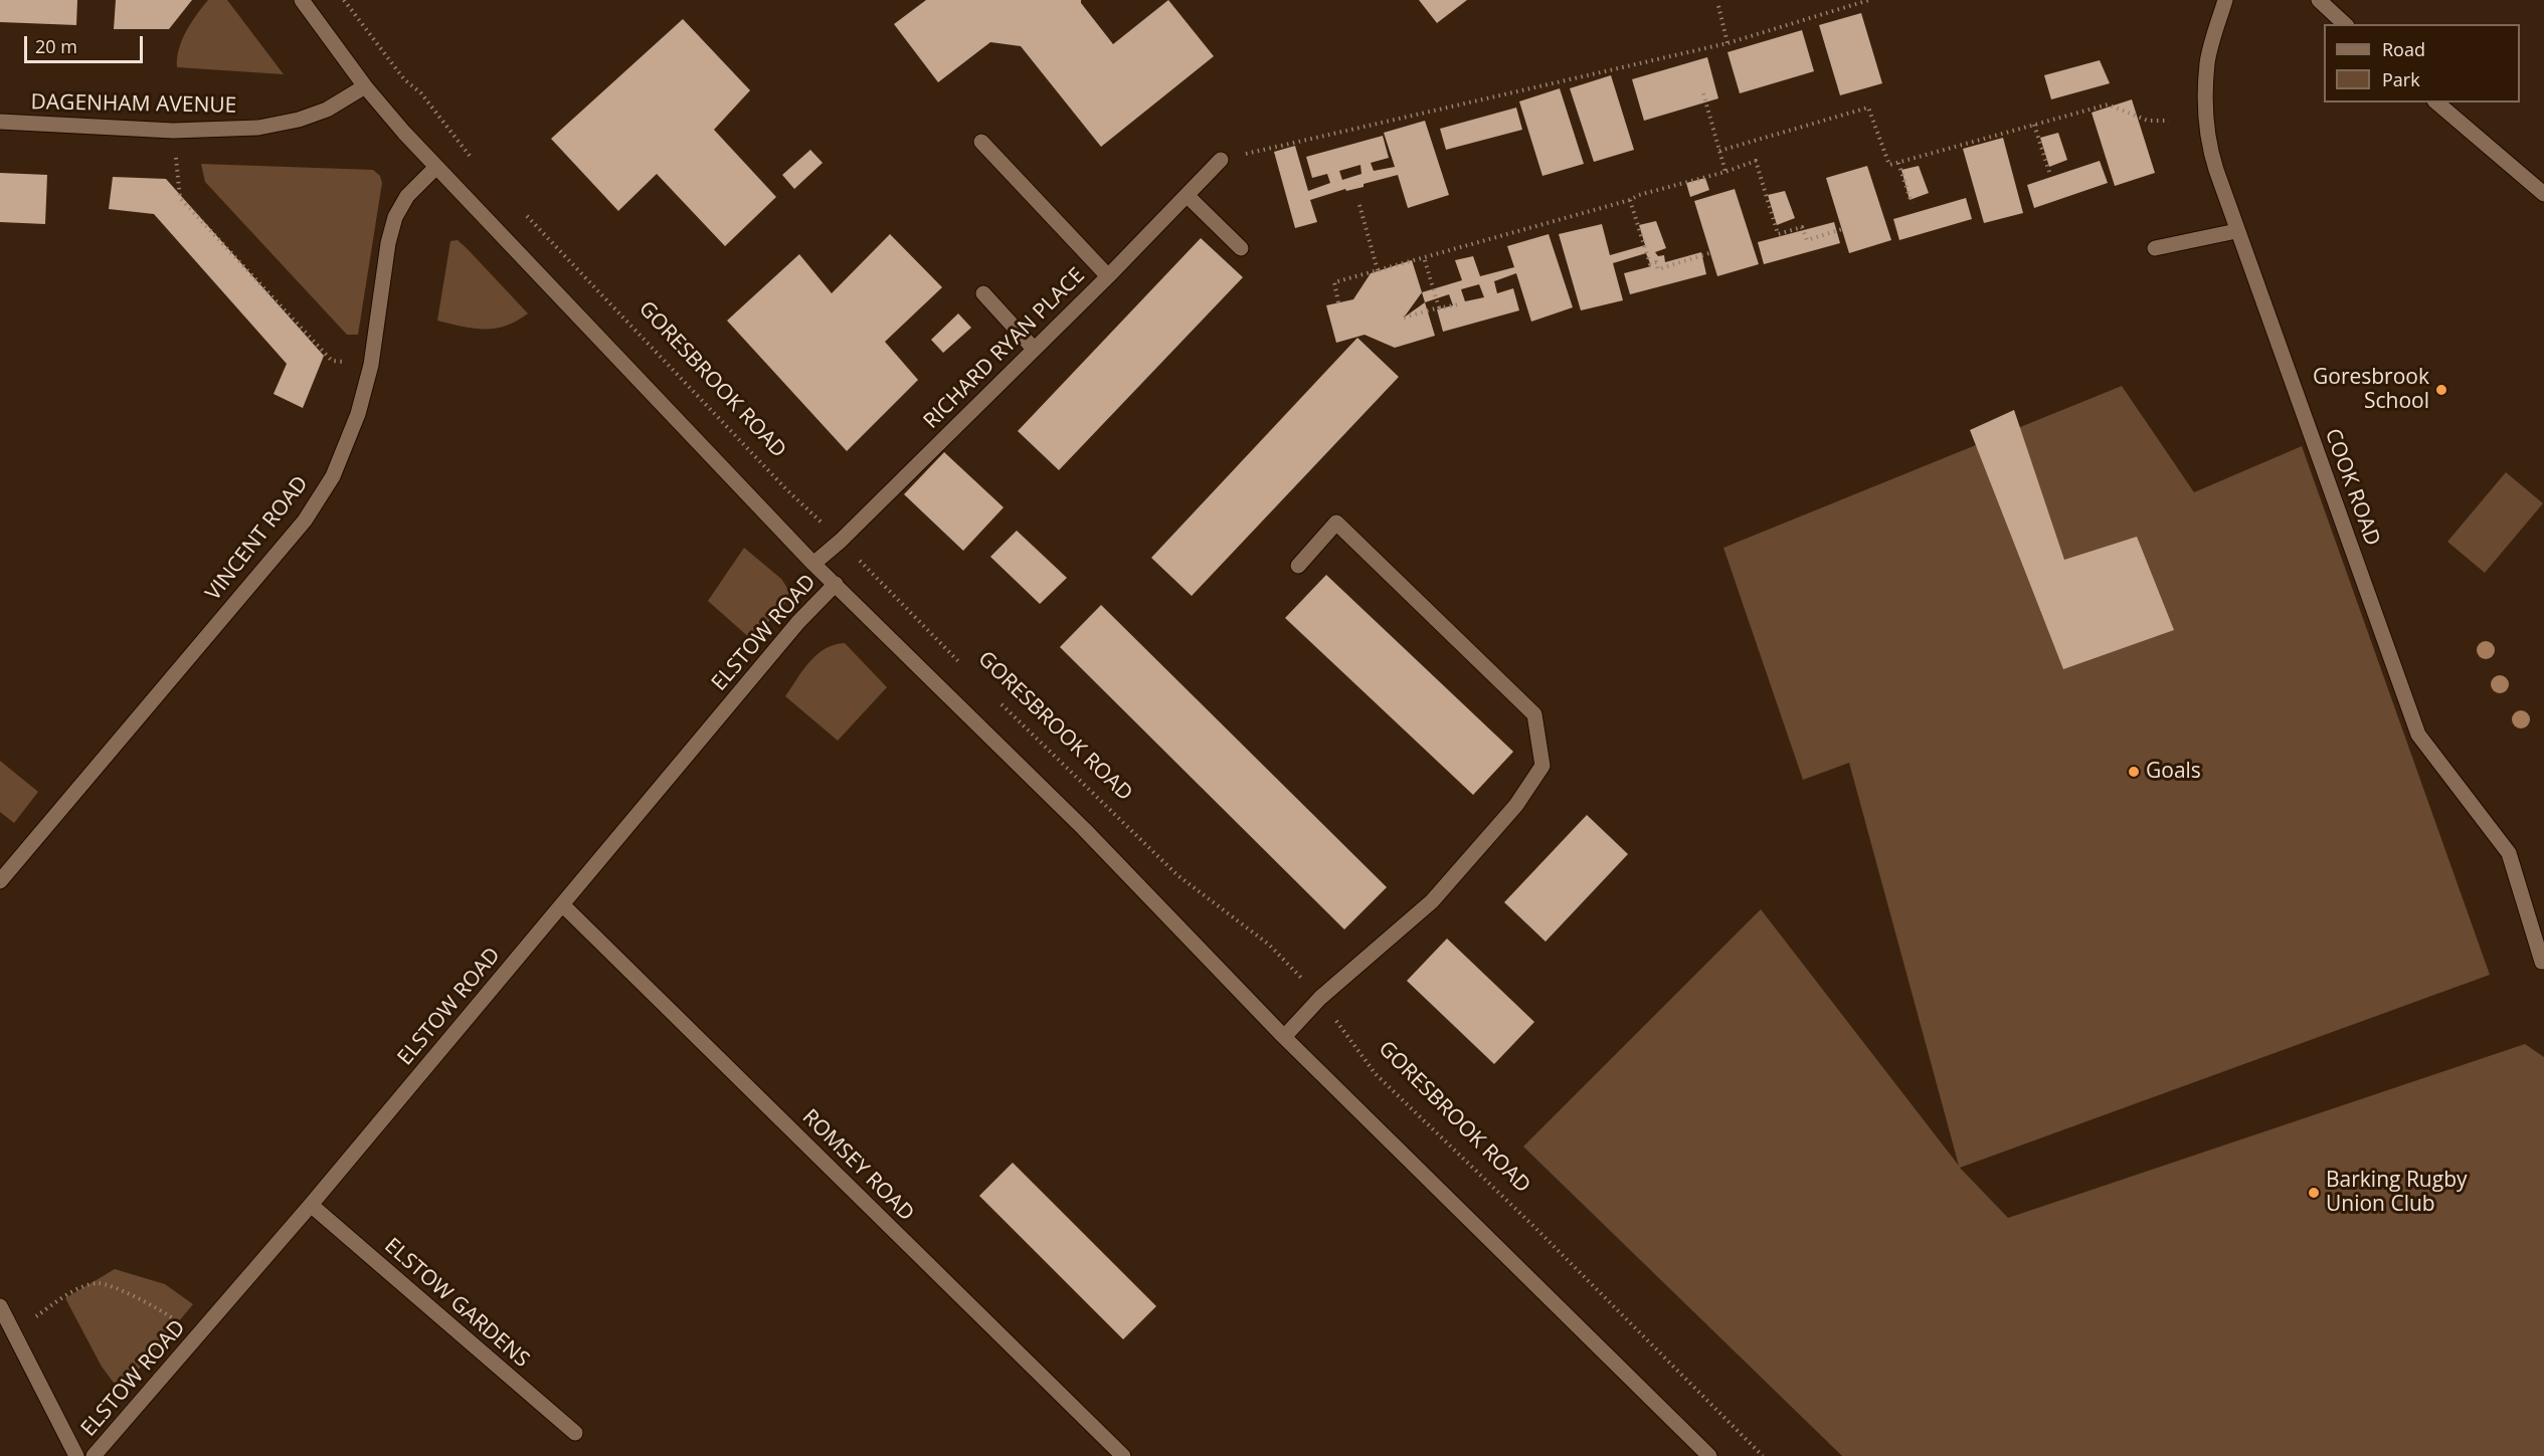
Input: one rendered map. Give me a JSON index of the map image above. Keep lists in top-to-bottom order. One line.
{"streets":{"street":["DAGENHAM AVENUE","RICHARD RYAN PLACE","COOK ROAD","VINCENT ROAD","ELSTOW ROAD","ROMSEY ROAD","ELSTOW GARDENS"],"path":["GORESBROOK ROAD"]},"crossings":[["RICHARD RYAN PLACE","GORESBROOK ROAD"],["ELSTOW ROAD","ROMSEY ROAD"],["ELSTOW ROAD","ELSTOW GARDENS"]],"places":["Goresbrook School","Goals","Barking Rugby Union Club"],"legend":["Road","Park"],"scale_bar":"20 m"}
